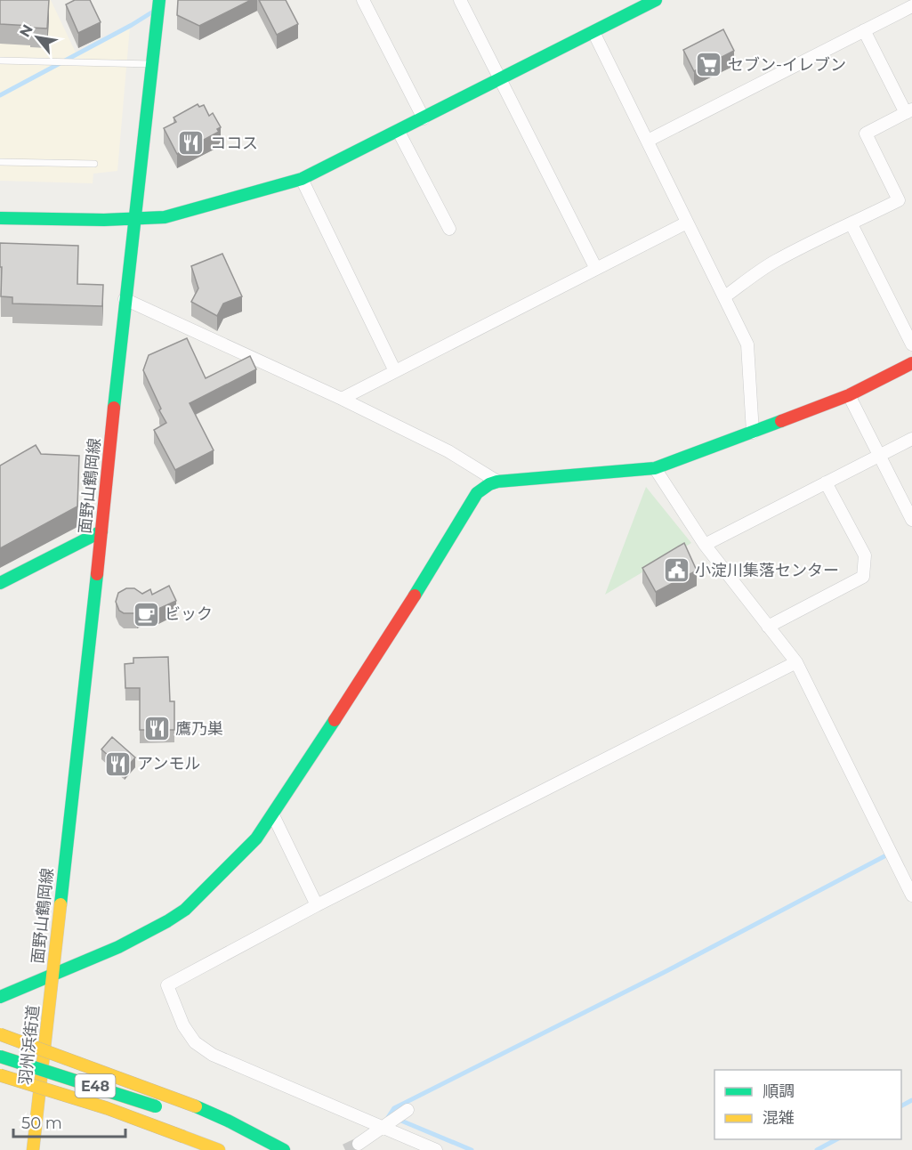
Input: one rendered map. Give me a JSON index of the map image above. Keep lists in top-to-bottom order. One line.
{"streets":{"main road":["面野山鶴岡線","羽州浜街道","E48"]},"crossings":[["面野山鶴岡線","羽州浜街道"]],"places":{"supermarket":["セブン-イレブン"],"restaurant":["ココス","鷹乃巣","アンモル"],"public building":["小淀川集落センター"],"cafe":["ビック"]},"legend":["順調","混雑"],"scale_bar":"50 m","north":"top left"}
